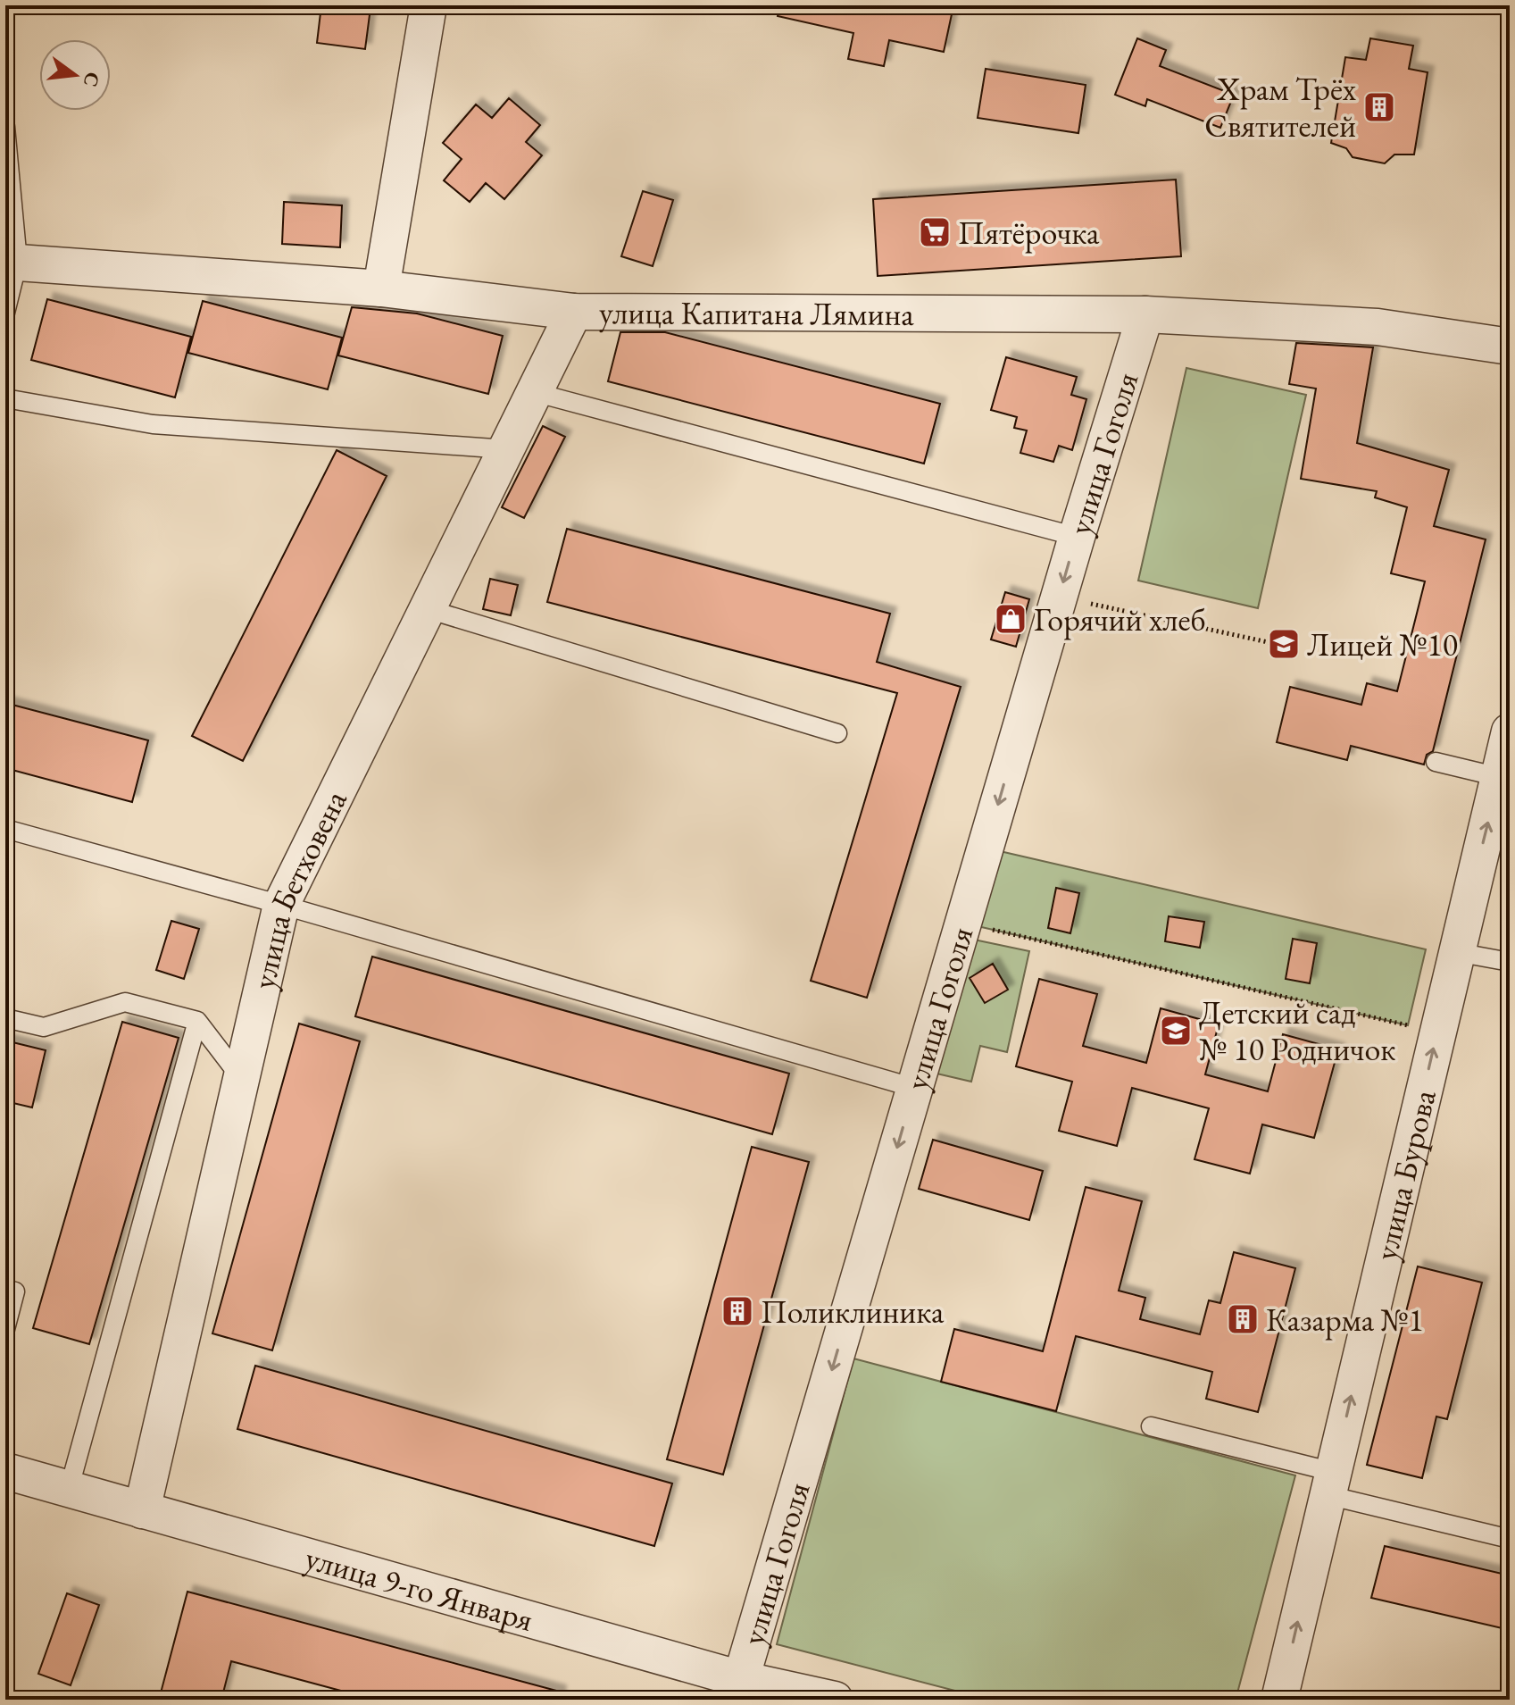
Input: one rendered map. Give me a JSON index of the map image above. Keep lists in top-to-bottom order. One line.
{"streets":{"street":["улица Капитана Лямина","улица Гоголя","улица Бетховена","улица Бурова","улица 9-го Января"]},"crossings":[["улица Капитана Лямина","улица Гоголя"],["улица Капитана Лямина","улица Бетховена"],["улица Гоголя","улица 9-го Января"],["улица Бетховена","улица 9-го Января"]],"one_way":["улица Гоголя","улица Бурова"],"places":{"building":["Храм Трёх Святителей","Поликлиника","Казарма №1"],"supermarket":["Пятёрочка"],"shop":["Горячий хлеб"],"school or university":["Лицей №10","Детский сад № 10 Родничок"]},"north":"right"}
